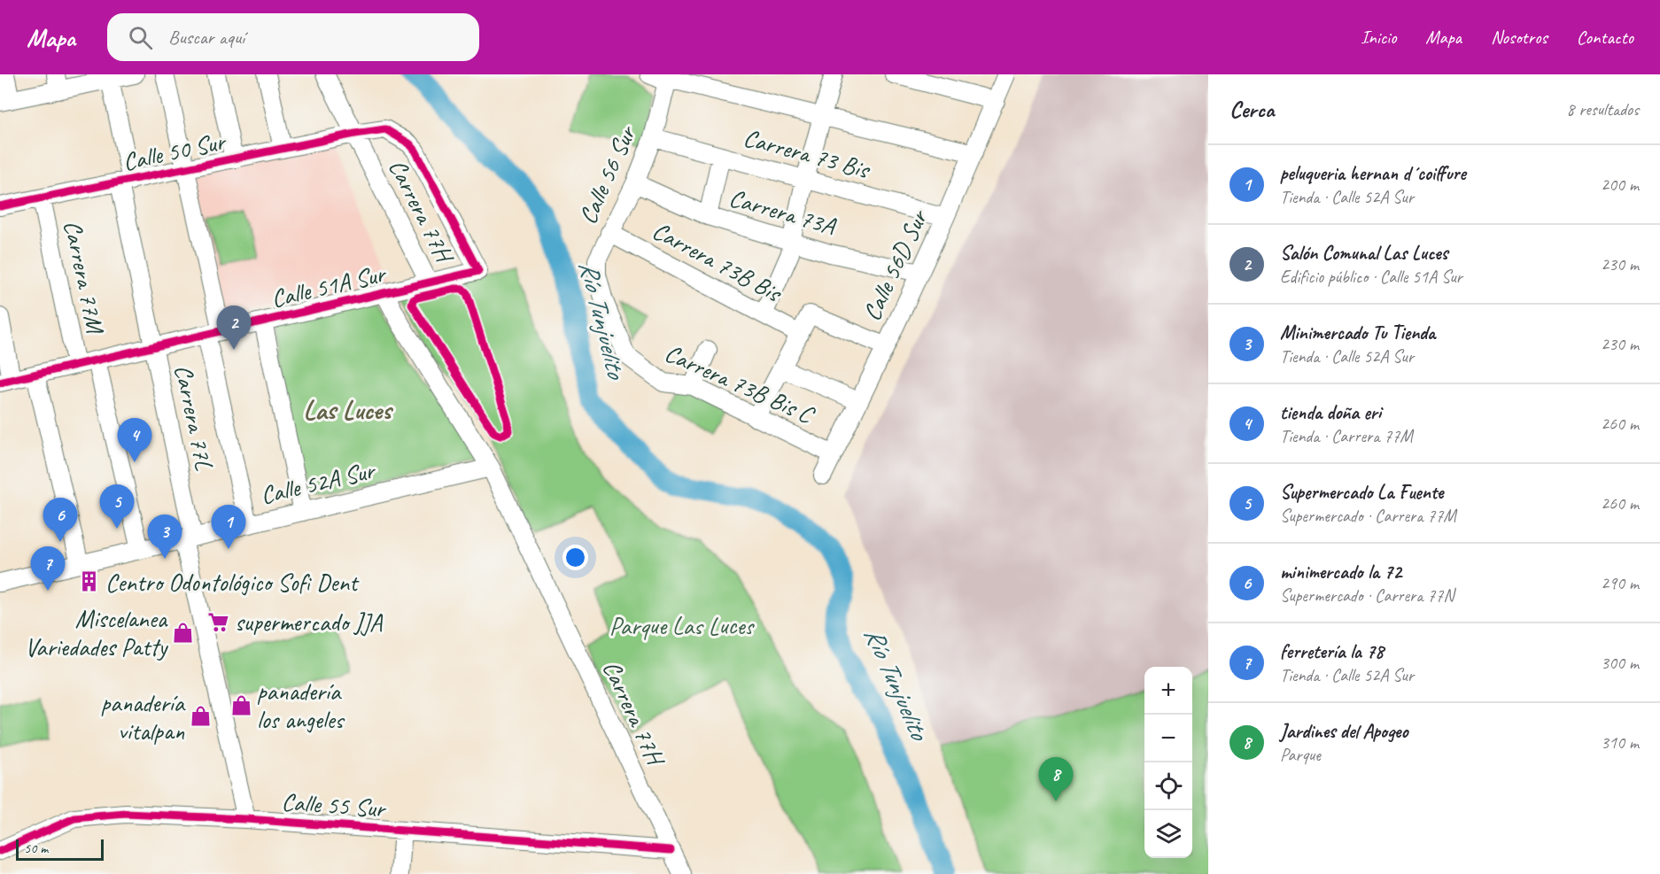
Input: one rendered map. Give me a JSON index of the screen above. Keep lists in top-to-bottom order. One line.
{"streets":{"street":["Calle 50 Sur","Carrera 73 Bis","Calle 56 Sur","Carrera 77H","Carrera 73A","Carrera 73B Bis","Calle 56D Sur","Carrera 77M","Calle 51A Sur","Carrera 73B Bis C","Carrera 77L","Calle 52A Sur","Calle 55 Sur"]},"crossings":[["Calle 50 Sur","Carrera 77H"],["Calle 50 Sur","Carrera 77M"],["Calle 50 Sur","Calle 51A Sur"],["Calle 50 Sur","Carrera 77L"],["Carrera 73 Bis","Calle 56 Sur"],["Carrera 73 Bis","Calle 56D Sur"],["Calle 56 Sur","Carrera 73A"],["Calle 56 Sur","Carrera 73B Bis"],["Calle 56 Sur","Carrera 73B Bis C"],["Carrera 77H","Calle 51A Sur"],["Carrera 77H","Calle 52A Sur"],["Carrera 77H","Calle 55 Sur"],["Carrera 73A","Calle 56D Sur"],["Calle 56D Sur","Carrera 73B Bis C"],["Carrera 77M","Calle 51A Sur"],["Carrera 77M","Calle 52A Sur"],["Calle 51A Sur","Carrera 77L"],["Carrera 77L","Calle 52A Sur"],["Carrera 77L","Calle 55 Sur"]],"districts":["Las Luces"],"water":["Río Tunjuelito"],"parks":["Parque Las Luces"],"places":{"building":["Centro Odontológico Sofi Dent"],"supermarket":["supermercado JJA"],"shop":["Miscelanea Variedades Patty","panadería los angeles","panadería vitalpan"]},"scale_bar":"50 m","page":{"header":"Mapa","search":"Buscar aquí","nav":["Inicio","Mapa","Nosotros","Contacto"],"heading":["Cerca","8 resultados"],"list":[{"mark":"1","name":"peluqueria hernan d´coiffure","note":"Tienda · Calle 52A Sur","value":"200 m"},{"mark":"2","name":"Salón Comunal Las Luces","note":"Edificio público · Calle 51A Sur","value":"230 m"},{"mark":"3","name":"Minimercado Tu Tienda","note":"Tienda · Calle 52A Sur","value":"230 m"},{"mark":"4","name":"tienda doña eri","note":"Tienda · Carrera 77M","value":"260 m"},{"mark":"5","name":"Supermercado La Fuente","note":"Supermercado · Carrera 77M","value":"260 m"},{"mark":"6","name":"minimercado la 72","note":"Supermercado · Carrera 77N","value":"290 m"},{"mark":"7","name":"ferretería la 78","note":"Tienda · Calle 52A Sur","value":"300 m"},{"mark":"8","name":"Jardines del Apogeo","note":"Parque","value":"310 m"}],"pins":["2","4","5","6","1","3","7","8"],"map_buttons":["+","−"],"scale":"50 m"}}
